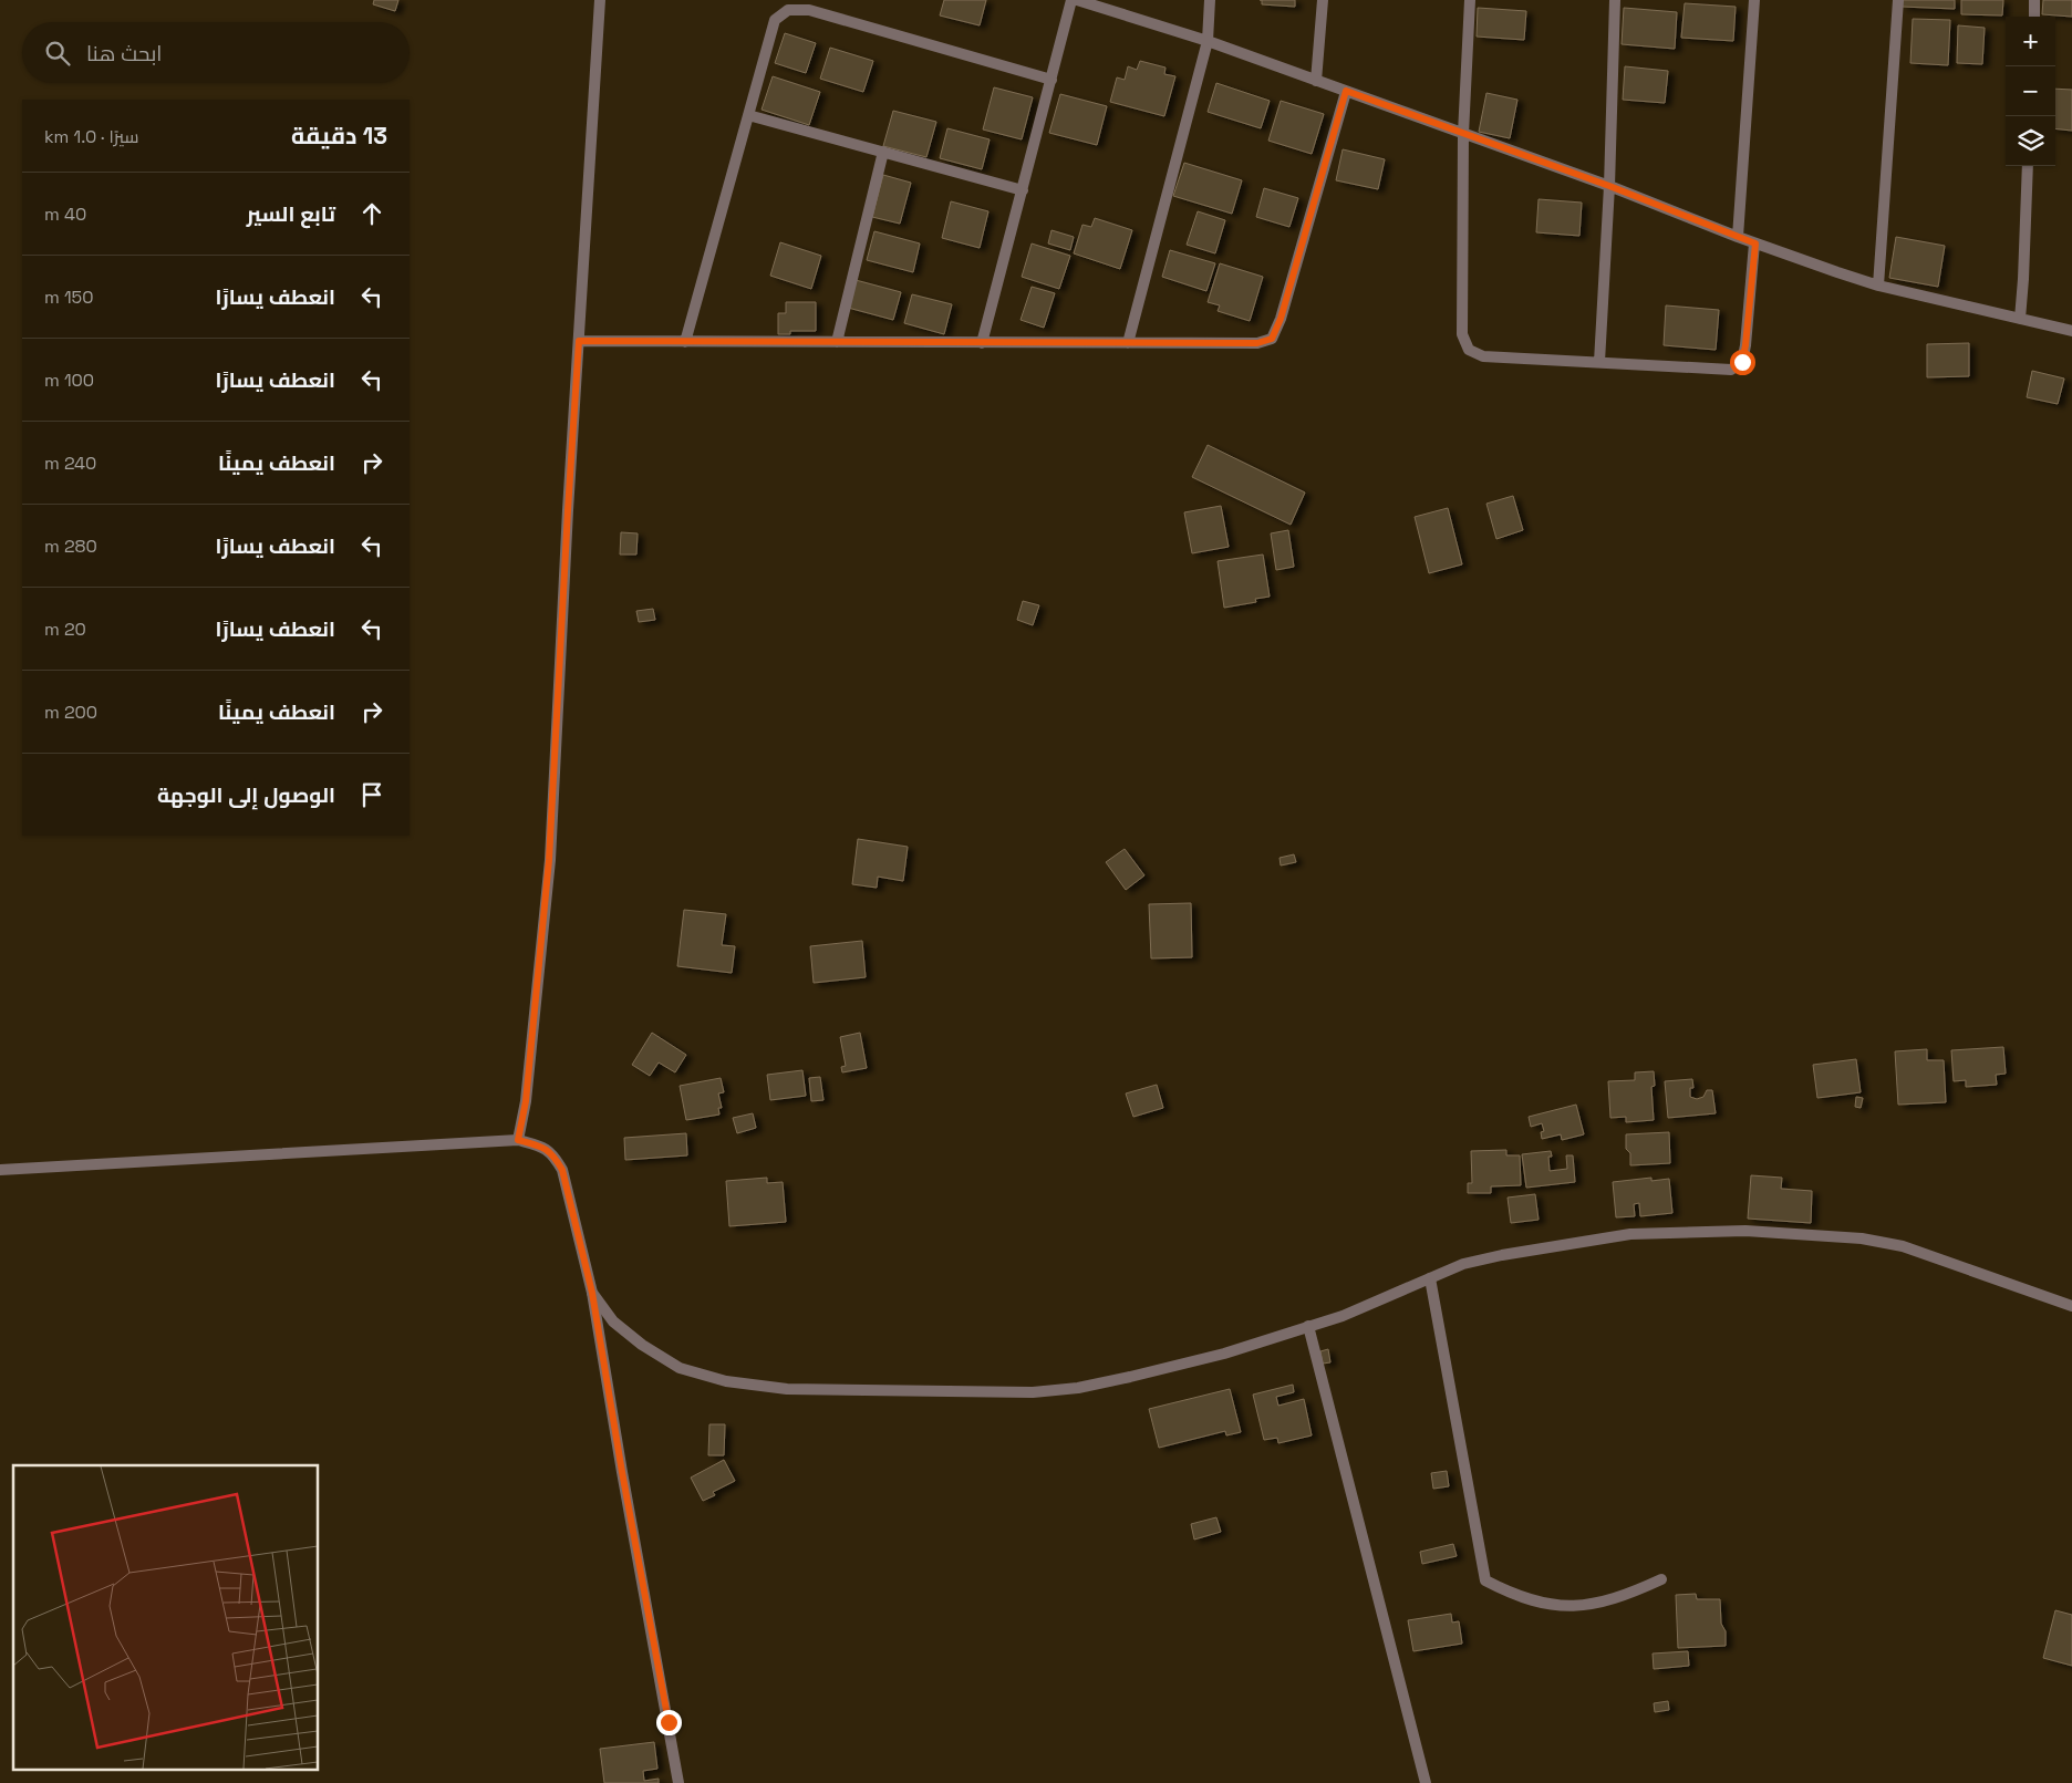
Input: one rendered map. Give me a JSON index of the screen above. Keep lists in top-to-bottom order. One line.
{"page":{"map_buttons":["+","−"],"search":"ابحث هنا","heading":["13 دقيقة","سيرًا · 1.0 km"],"list":[["تابع السير","40 m"],["انعطف يسارًا","150 m"],["انعطف يسارًا","100 m"],["انعطف يمينًا","240 m"],["انعطف يسارًا","280 m"],["انعطف يسارًا","20 m"],["انعطف يمينًا","200 m"],"الوصول إلى الوجهة"]}}
